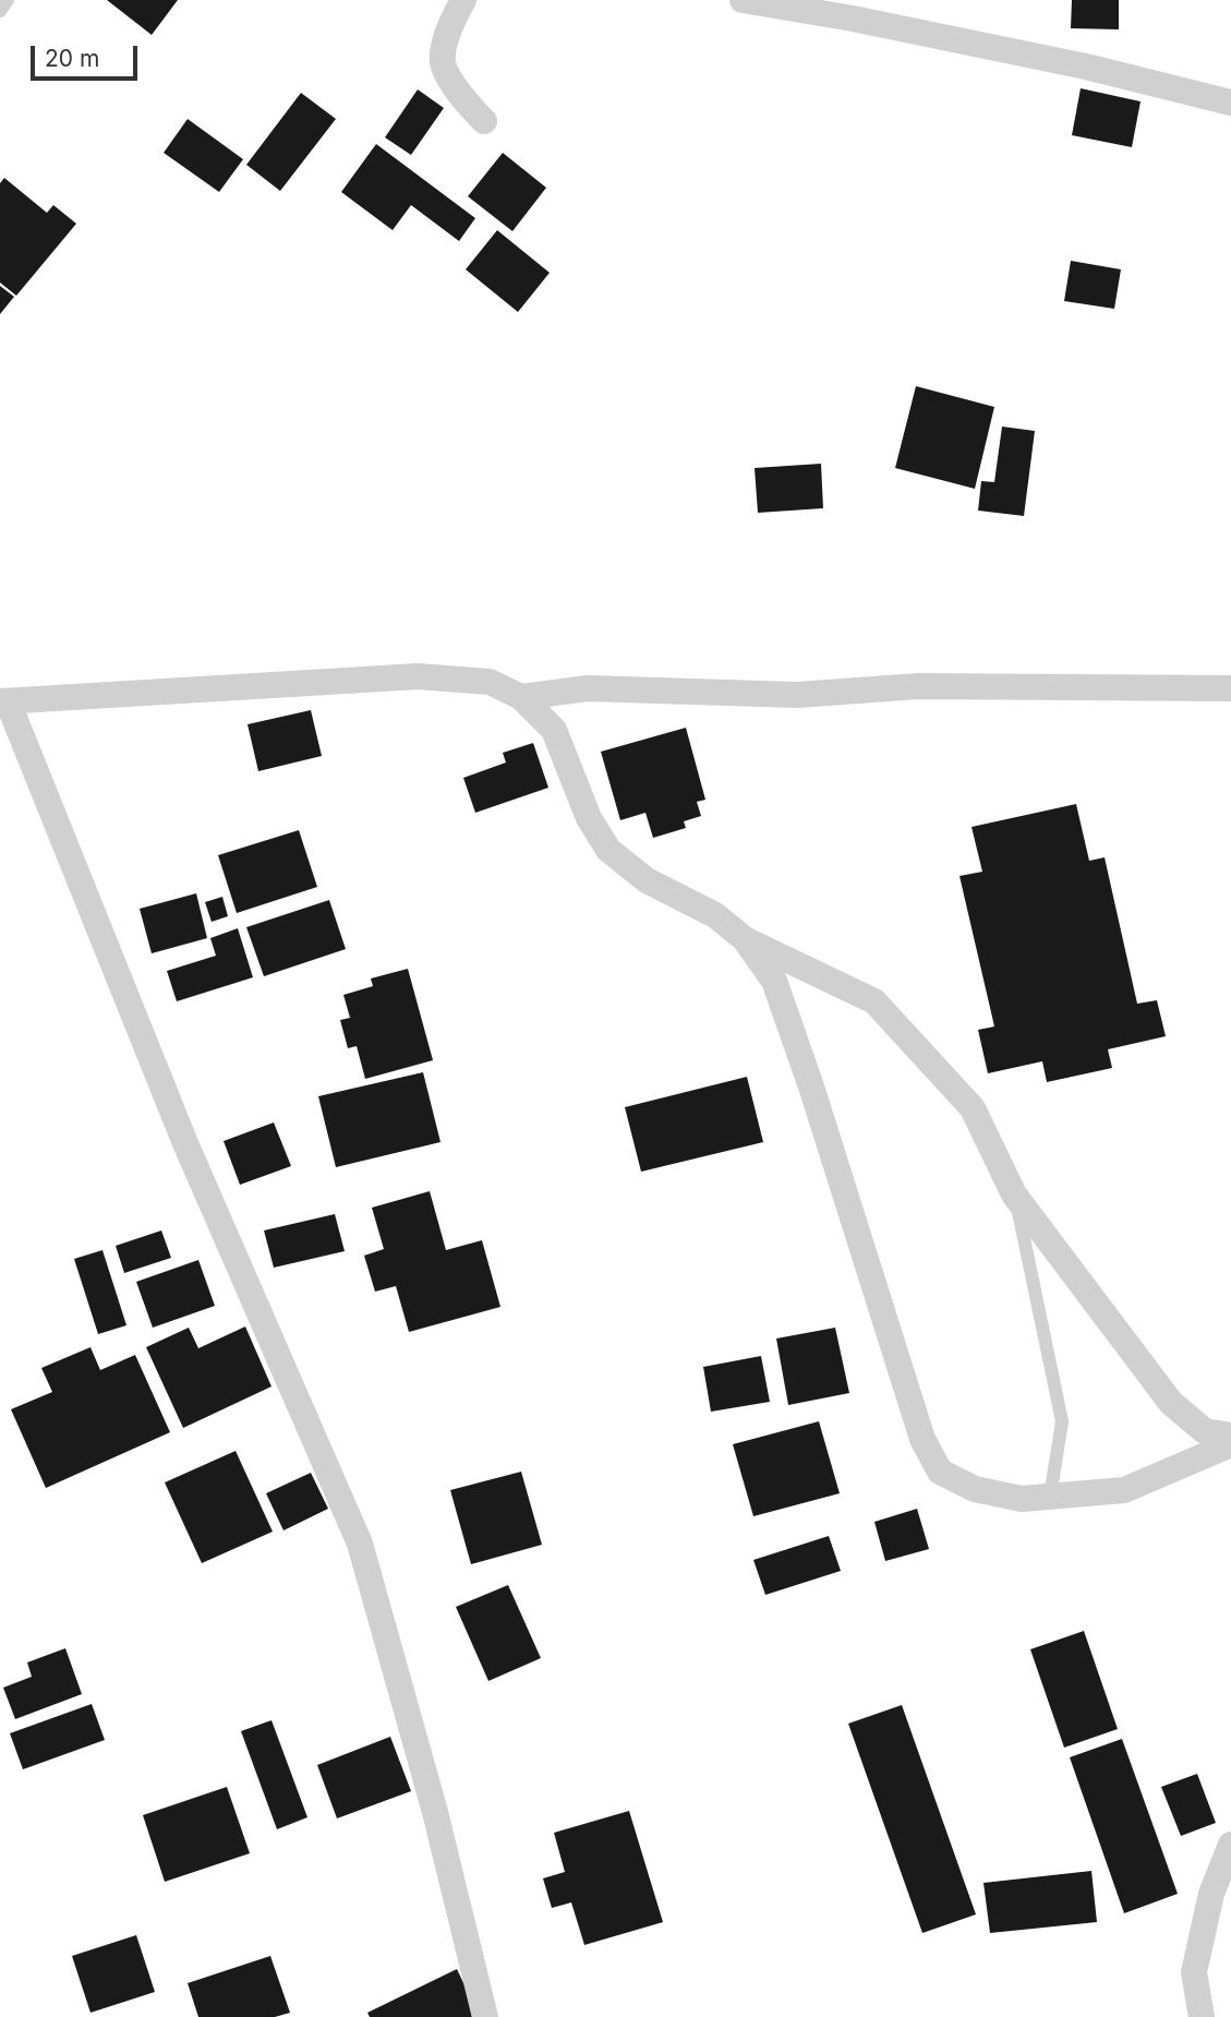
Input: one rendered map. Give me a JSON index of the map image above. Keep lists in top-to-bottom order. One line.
{"scale_bar":"20 m"}
